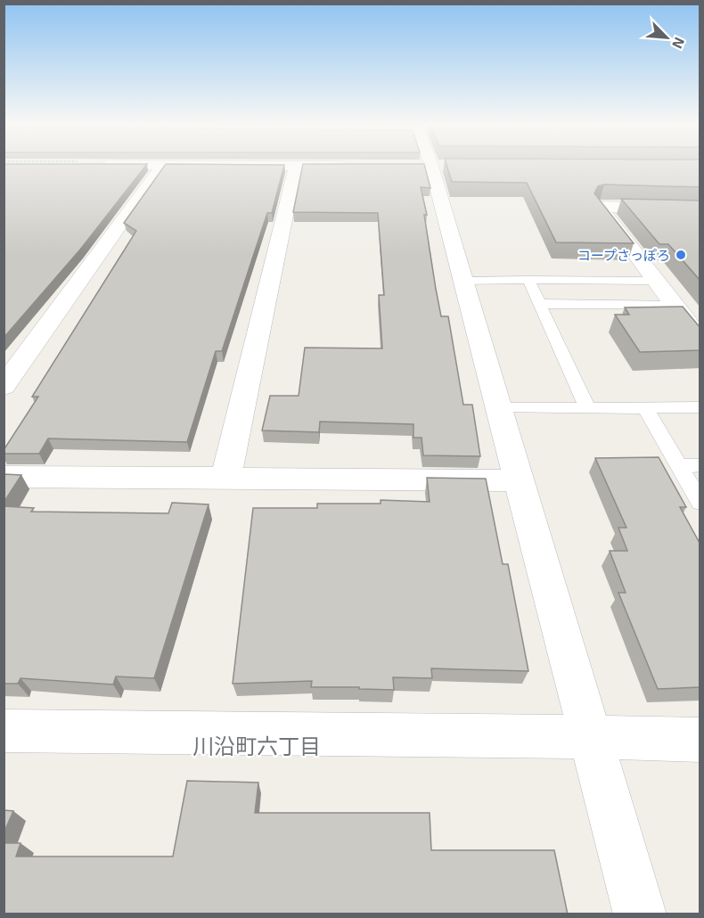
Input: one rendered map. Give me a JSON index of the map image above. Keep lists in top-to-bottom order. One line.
{"districts":["川沿町六丁目"],"places":["コープさっぽろ"],"north":"bottom right"}
